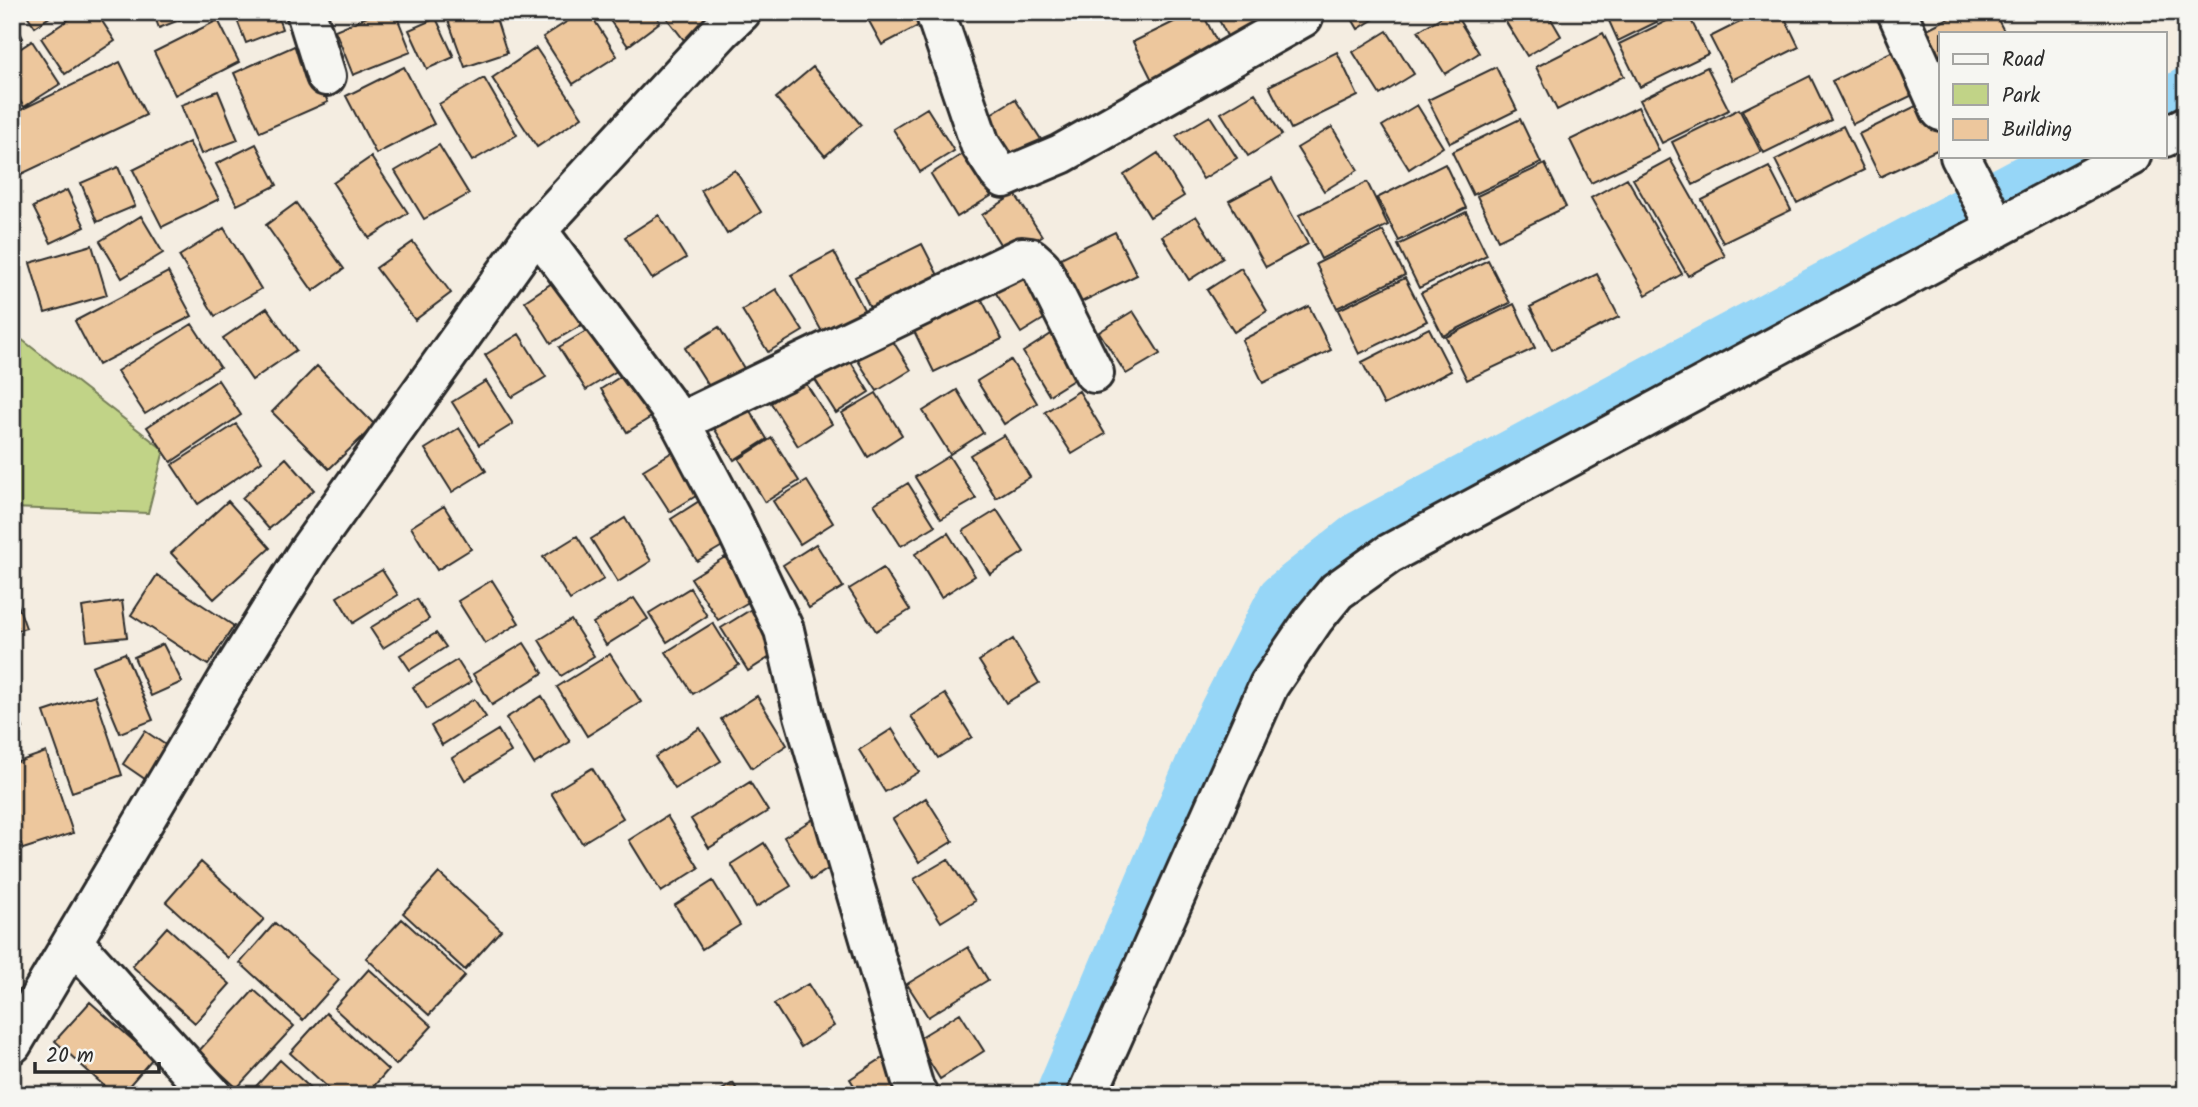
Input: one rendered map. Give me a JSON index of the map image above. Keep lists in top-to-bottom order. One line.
{"legend":["Road","Park","Building"],"scale_bar":"20 m"}
